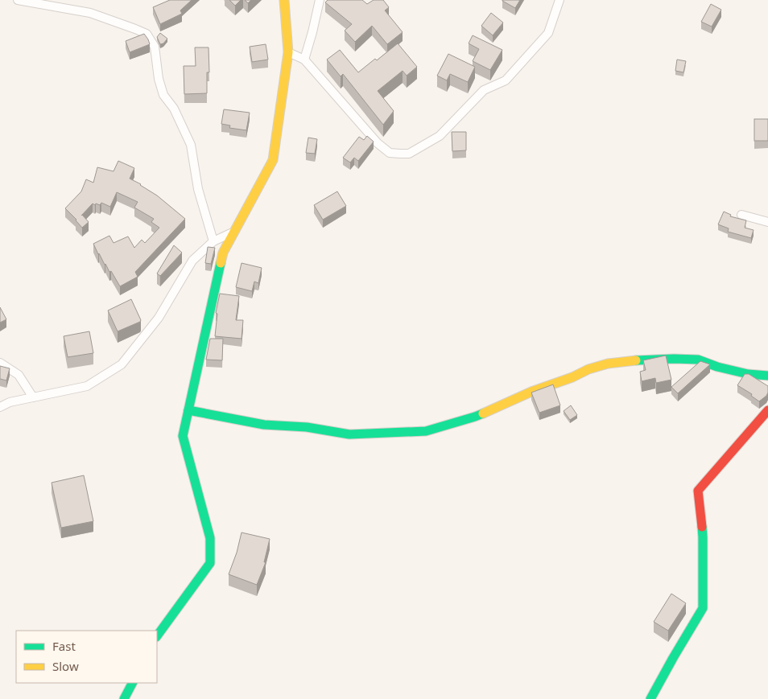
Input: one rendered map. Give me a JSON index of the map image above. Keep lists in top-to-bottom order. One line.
{"legend":["Fast","Slow"]}
